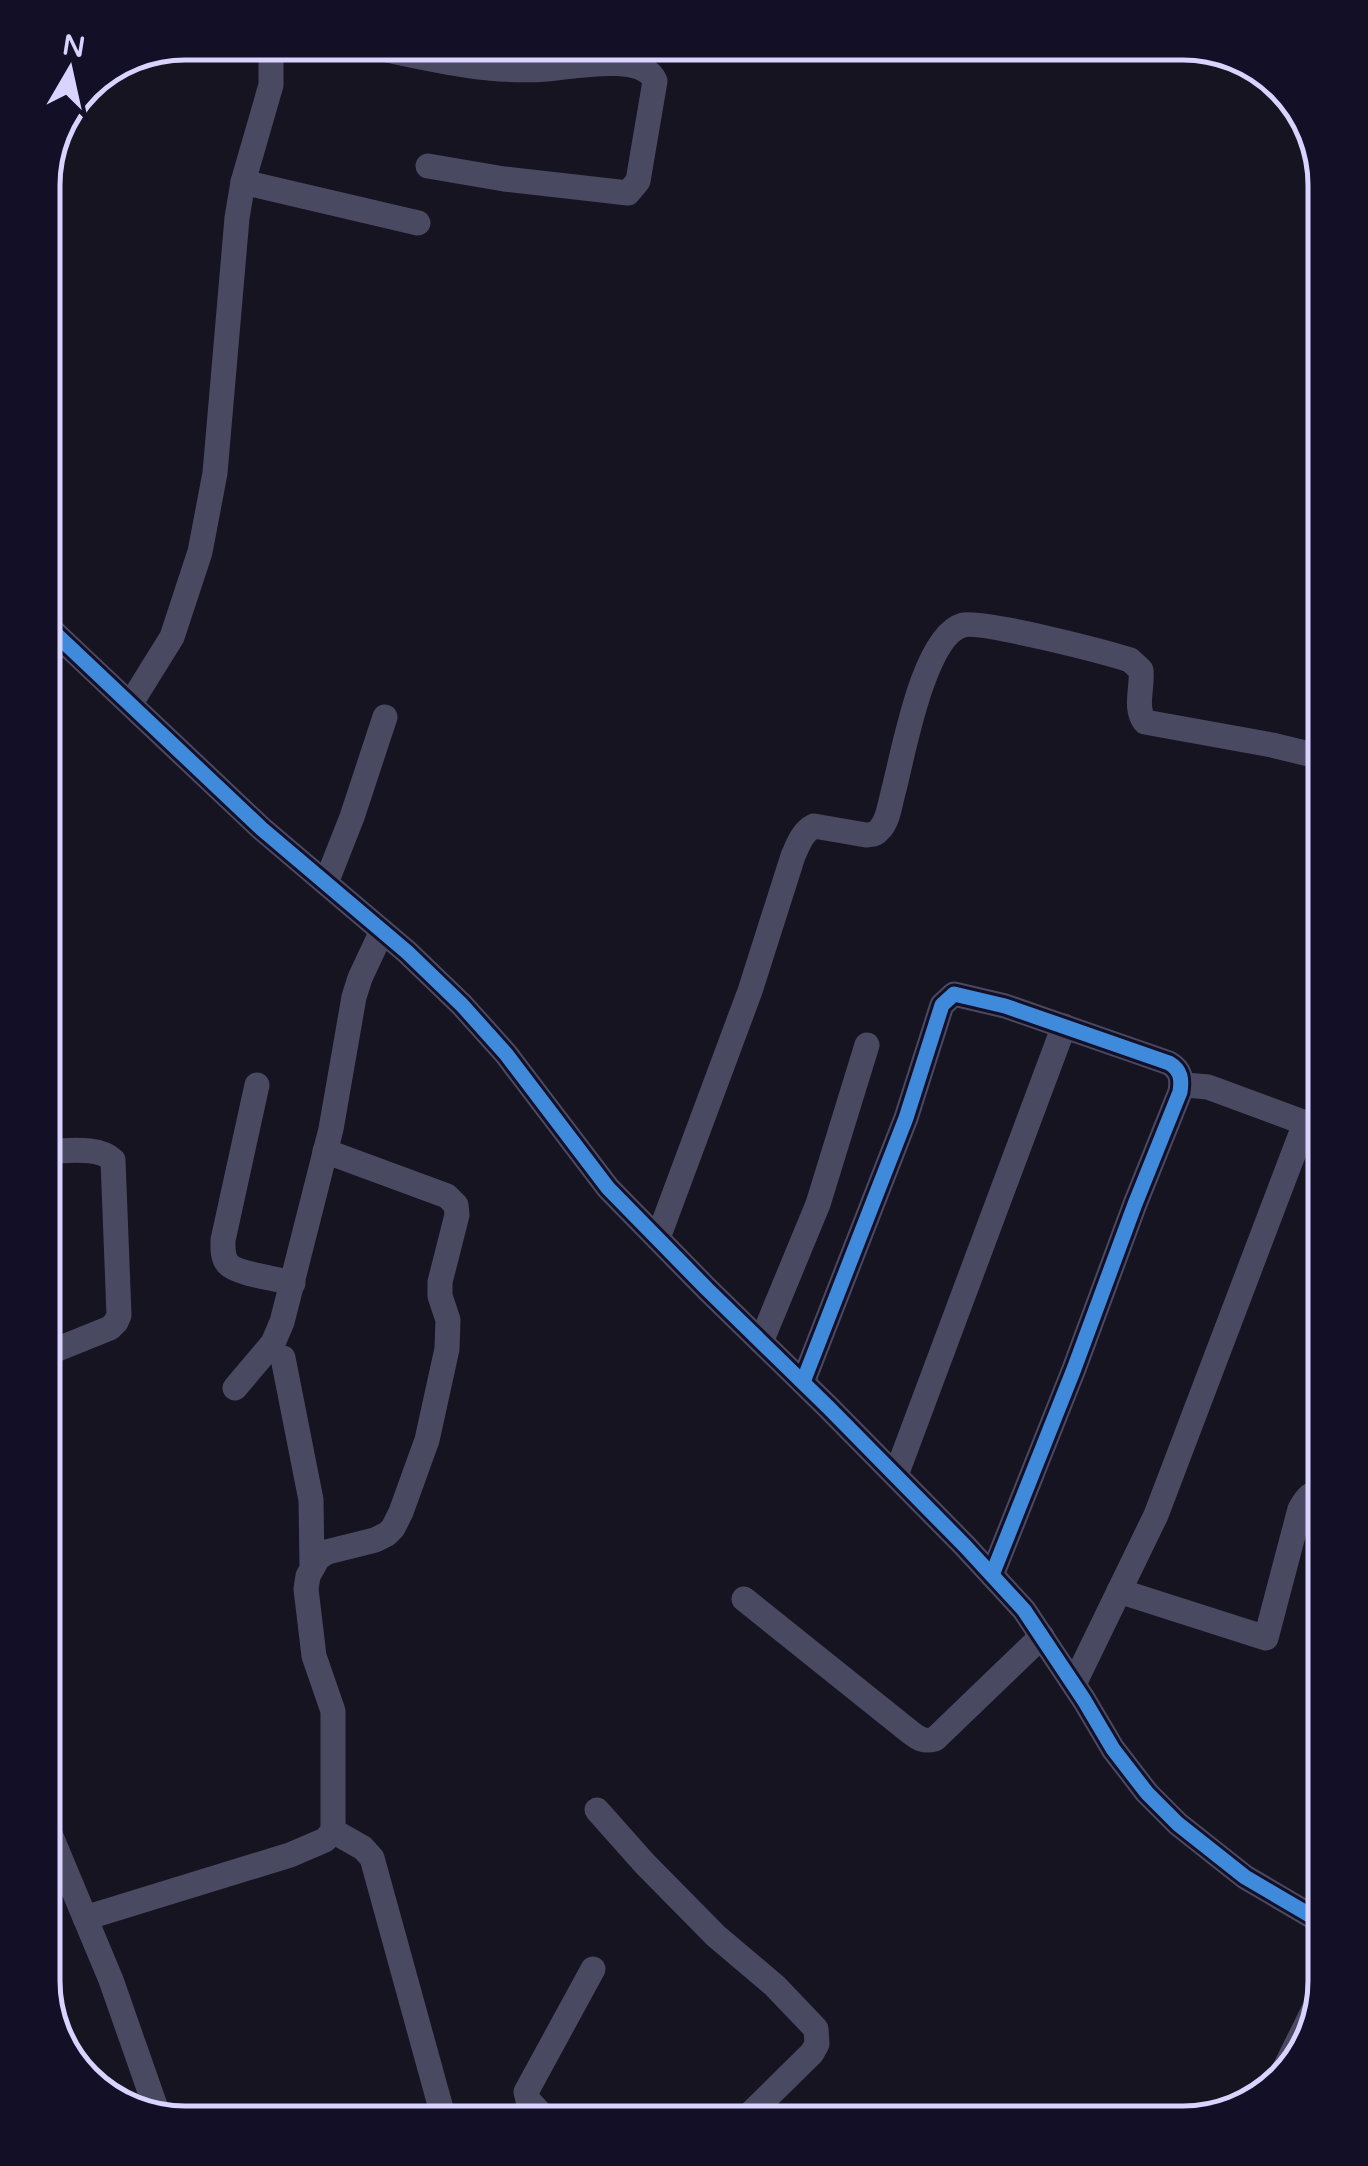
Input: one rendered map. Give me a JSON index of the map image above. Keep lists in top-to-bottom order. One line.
{"north":"top"}
